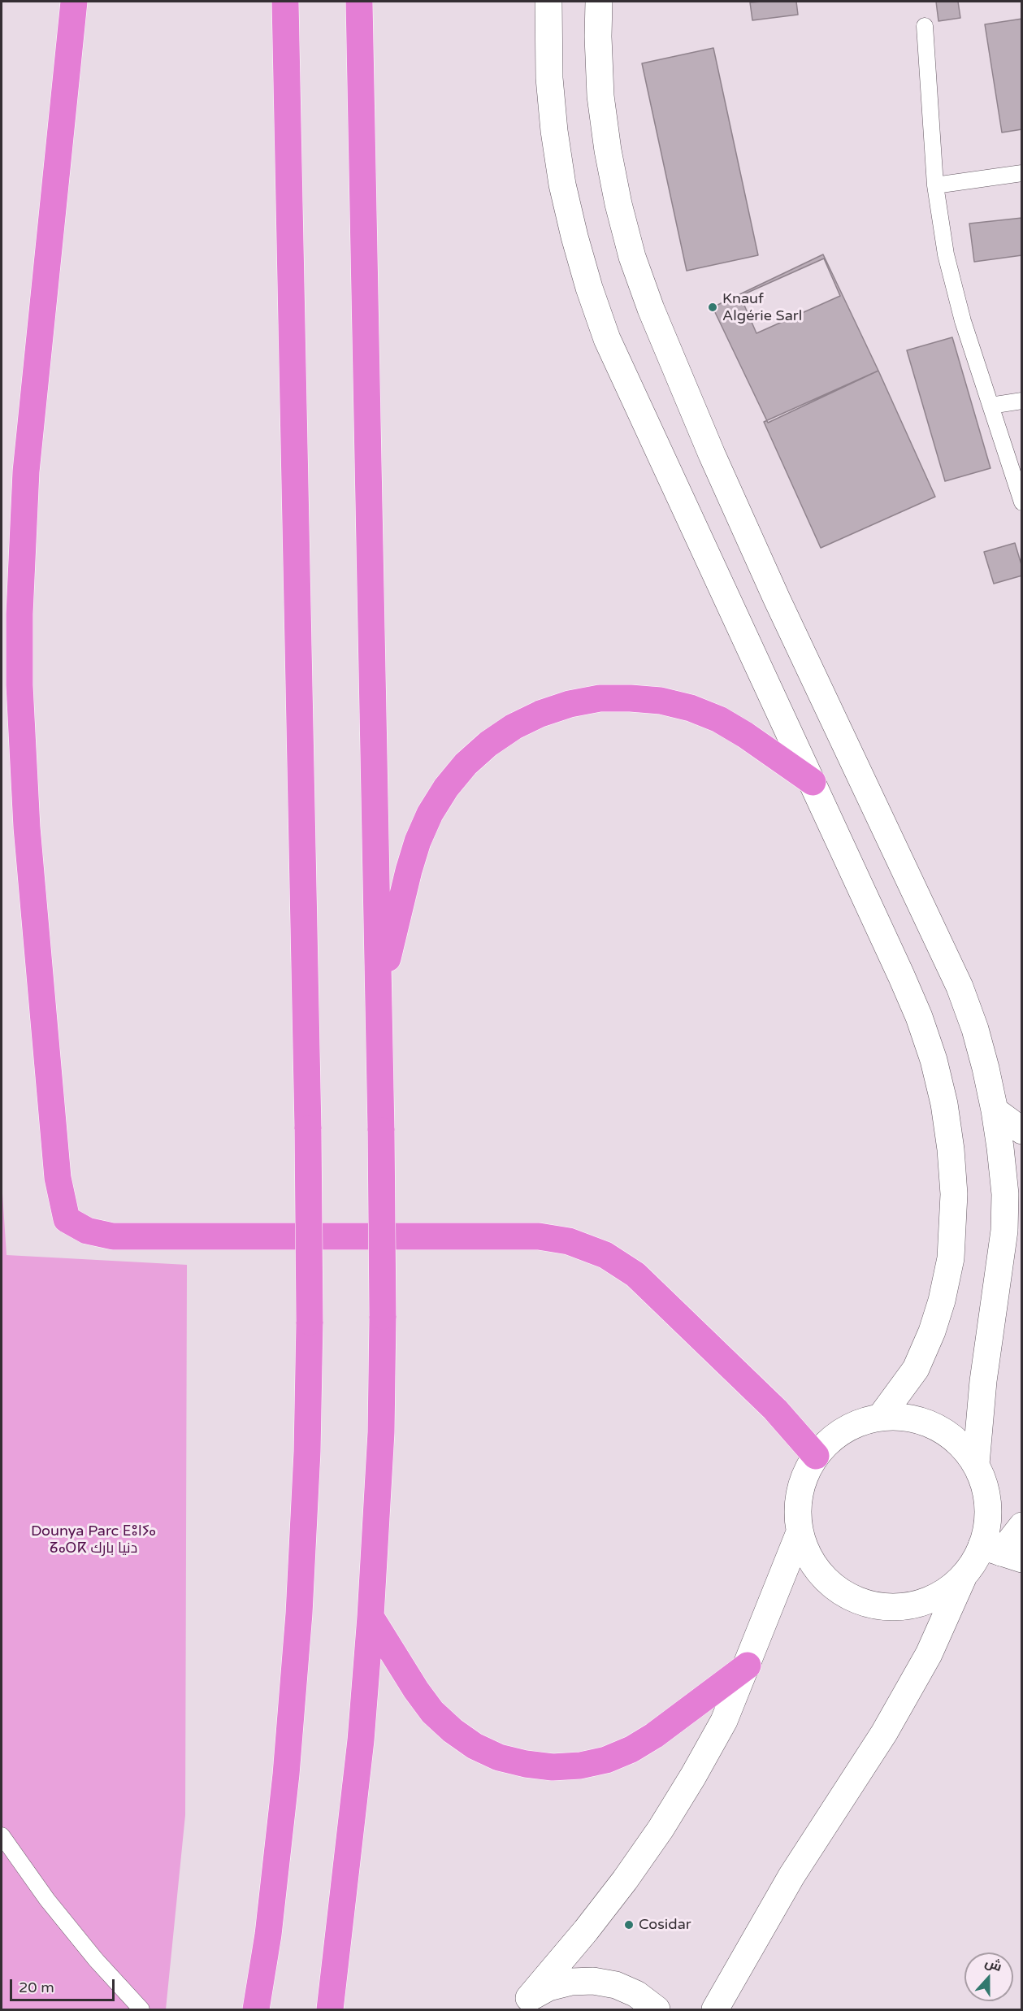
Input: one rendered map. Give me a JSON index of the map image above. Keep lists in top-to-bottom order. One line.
{"parks":["Dounya Parc ⴹⵓⵏⵢⴰ ⵒⴰⵔⴽ دنيا بارك"],"places":["Knauf Algérie Sarl","Cosidar"],"scale_bar":"20 m","north":"top"}
